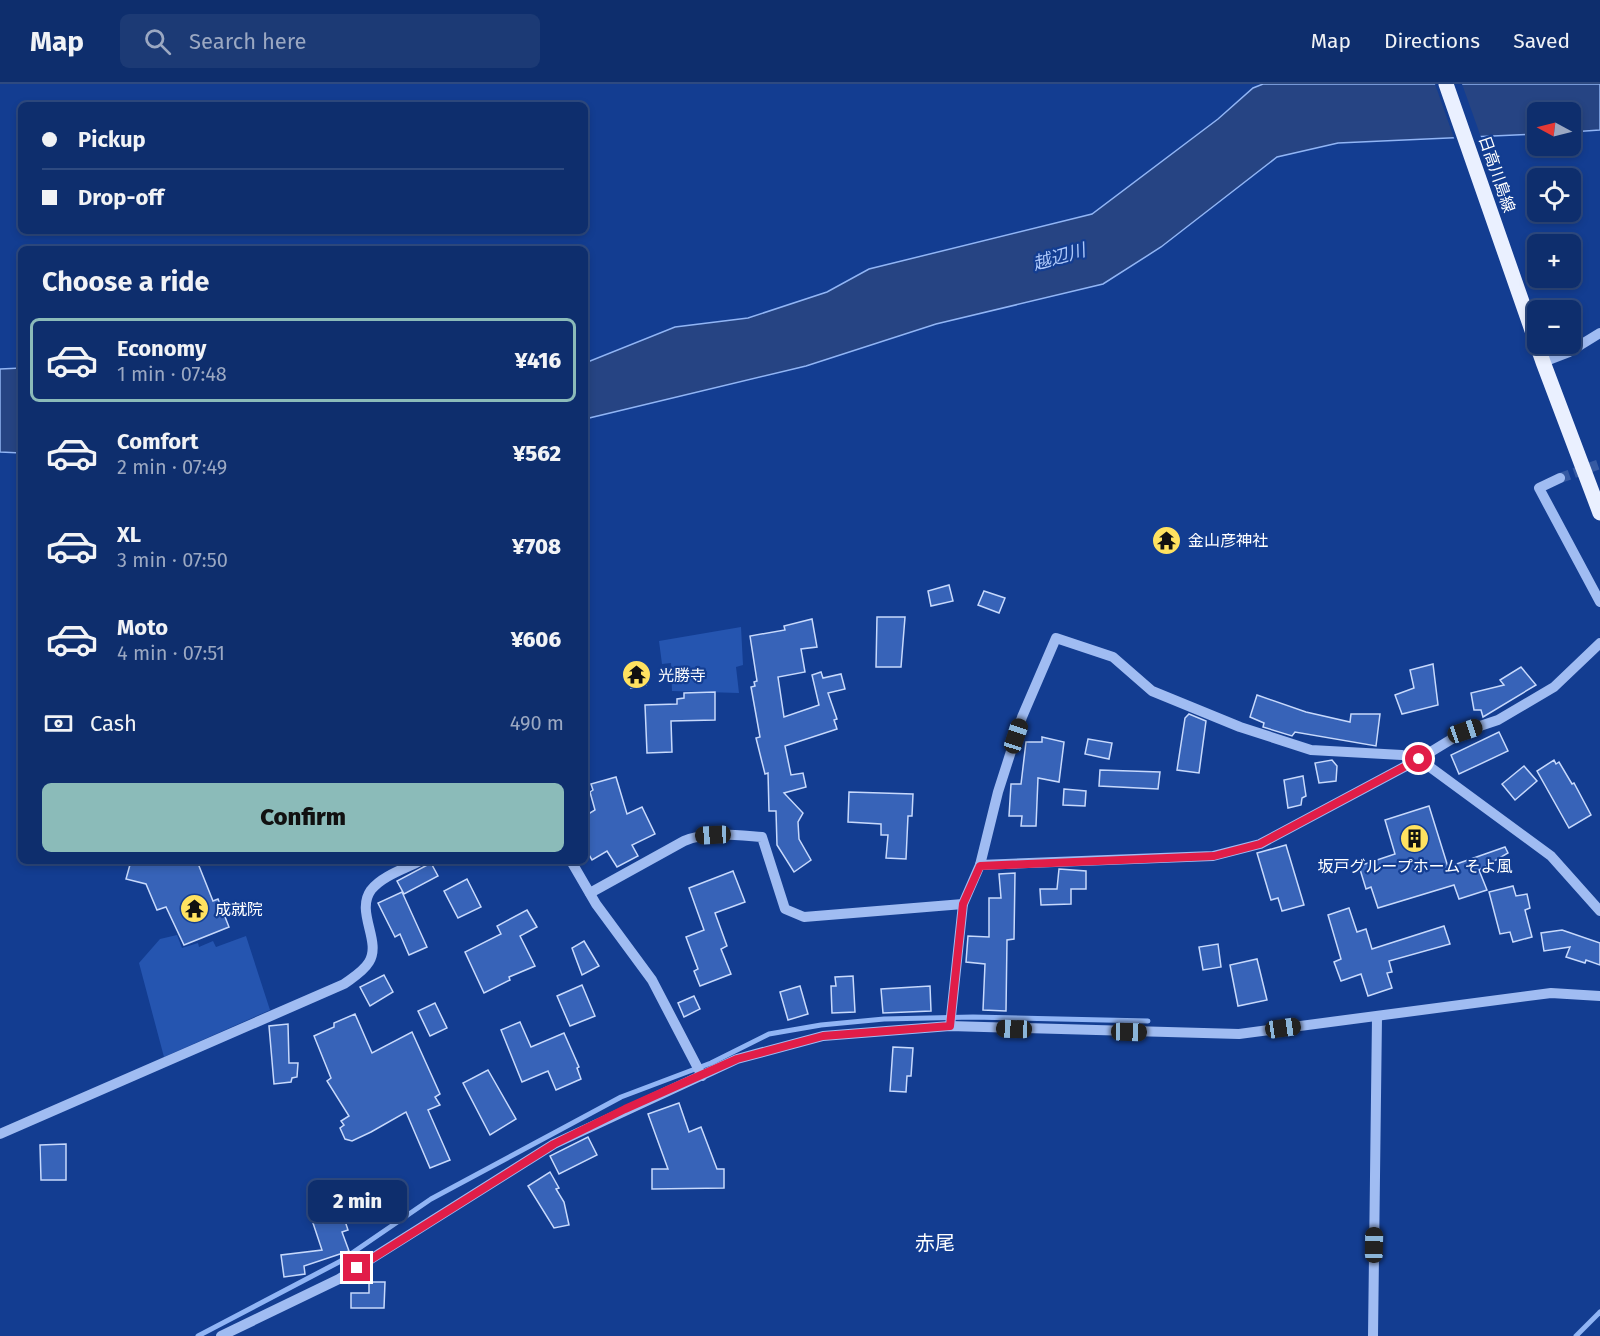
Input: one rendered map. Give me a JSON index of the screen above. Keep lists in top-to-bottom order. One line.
{"streets":{"main road":["日高川島線"]},"districts":["赤尾"],"water":["越辺川"],"places":{"temple":["金山彦神社","光勝寺","成就院"],"building":["坂戸グループホーム そよ風"]},"north":"left","page":{"header":"Map","search":"Search here","nav":["Map","Directions","Saved"],"map_buttons":["+","−"],"banner":["Pickup","Drop-off"],"heading":"Choose a ride","list":[{"name":"Economy","note":"1 min · 07:48","value":"¥416"},{"name":"Comfort","note":"2 min · 07:49","value":"¥562"},{"name":"XL","note":"3 min · 07:50","value":"¥708"},{"name":"Moto","note":"4 min · 07:51","value":"¥606"}],"pay":["Cash","490 m"],"buttons":"Confirm","bubble":"2 min"}}
